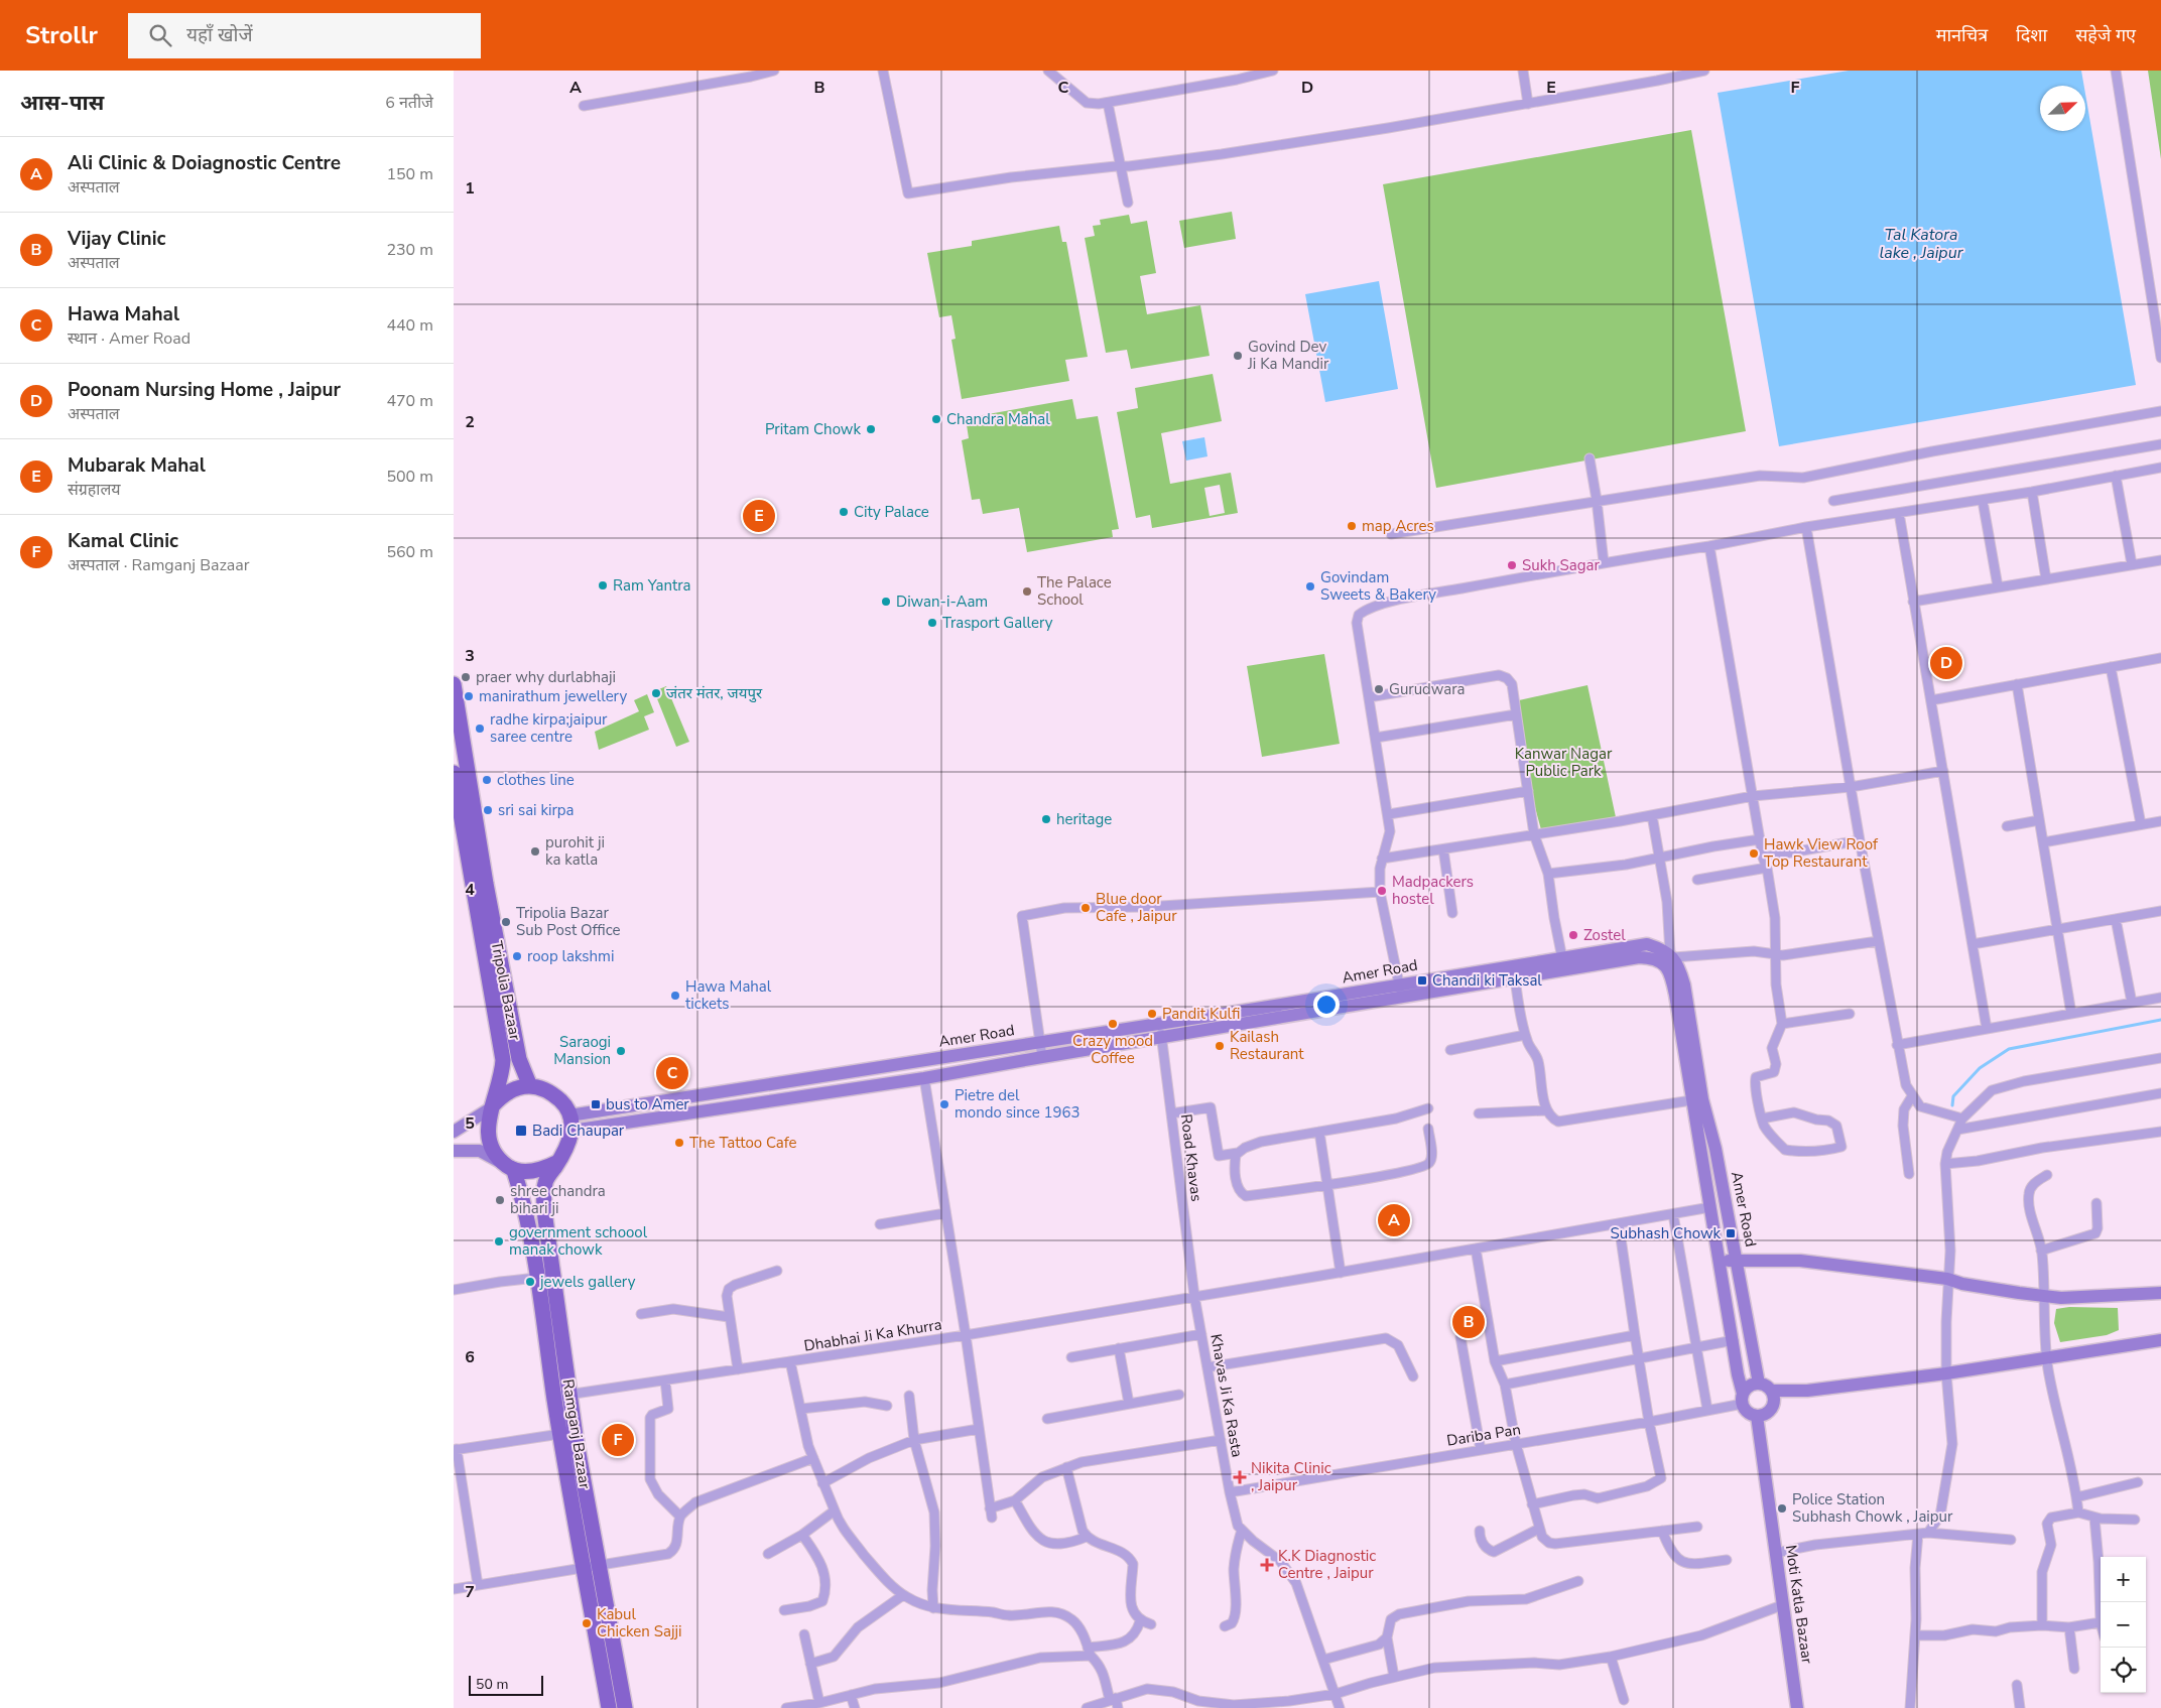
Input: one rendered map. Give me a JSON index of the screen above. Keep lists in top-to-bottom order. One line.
{"streets":{"main road":["Amer Road","Tripolia Bazaar","Ramganj Bazaar","Moti Katla Bazaar"],"street":["Road Khavas","Dhabhai Ji Ka Khurra","Khavas Ji Ka Rasta","Dariba Pan"]},"crossings":[["Amer Road","Tripolia Bazaar"],["Amer Road","Road Khavas"],["Amer Road","Dhabhai Ji Ka Khurra"],["Amer Road","Ramganj Bazaar"],["Amer Road","Dariba Pan"],["Amer Road","Moti Katla Bazaar"],["Tripolia Bazaar","Ramganj Bazaar"],["Road Khavas","Dhabhai Ji Ka Khurra"],["Road Khavas","Khavas Ji Ka Rasta"],["Dhabhai Ji Ka Khurra","Khavas Ji Ka Rasta"],["Dhabhai Ji Ka Khurra","Ramganj Bazaar"],["Khavas Ji Ka Rasta","Dariba Pan"],["Dariba Pan","Moti Katla Bazaar"]],"water":["Tal Katora lake , Jaipur"],"parks":["Kanwar Nagar Public Park"],"places":{"other":["Govind Dev Ji Ka Mandir","Chandra Mahal","Pritam Chowk","City Palace","map Acres","Sukh Sagar","Ram Yantra","Govindam Sweets & Bakery","The Palace School","Diwan-i-Aam","Trasport Gallery","praer why durlabhaji","Gurudwara","जंतर मंतर, जयपुर","manirathum jewellery","radhe kirpa;jaipur saree centre","clothes line","sri sai kirpa","heritage","purohit ji ka katla","Hawk View Roof Top Restaurant","Madpackers hostel","Blue door Cafe , Jaipur","Tripolia Bazar Sub Post Office","Zostel","roop lakshmi","Hawa Mahal tickets","Pandit Kulfi","Crazy mood Coffee","Kailash Restaurant","Saraogi Mansion","Pietre del mondo since 1963","The Tattoo Cafe","shree chandra bihari ji","government schoool manak chowk","jewels gallery","Police Station Subhash Chowk , Jaipur","Kabul Chicken Sajji"],"transit":["Chandi ki Taksal","bus to Amer","Badi Chaupar","Subhash Chowk"],"health":["Nikita Clinic , Jaipur","K.K Diagnostic Centre , Jaipur"]},"scale_bar":"50 m","north":"top right","page":{"header":"Strollr","search":"यहाँ खोजें","nav":["मानचित्र","दिशा","सहेजे गए"],"heading":["आस-पास","6 नतीजे"],"list":[{"mark":"A","name":"Ali Clinic & Doiagnostic Centre","note":"अस्पताल","value":"150 m"},{"mark":"B","name":"Vijay Clinic","note":"अस्पताल","value":"230 m"},{"mark":"C","name":"Hawa Mahal","note":"स्थान · Amer Road","value":"440 m"},{"mark":"D","name":"Poonam Nursing Home , Jaipur","note":"अस्पताल","value":"470 m"},{"mark":"E","name":"Mubarak Mahal","note":"संग्रहालय","value":"500 m"},{"mark":"F","name":"Kamal Clinic","note":"अस्पताल · Ramganj Bazaar","value":"560 m"}],"pins":["E","D","C","A","B","F"],"map_buttons":["+","−"],"scale":"50 m"},"grid":{"columns":["A","B","C","D","E","F"],"rows":["1","2","3","4","5","6","7"]}}
